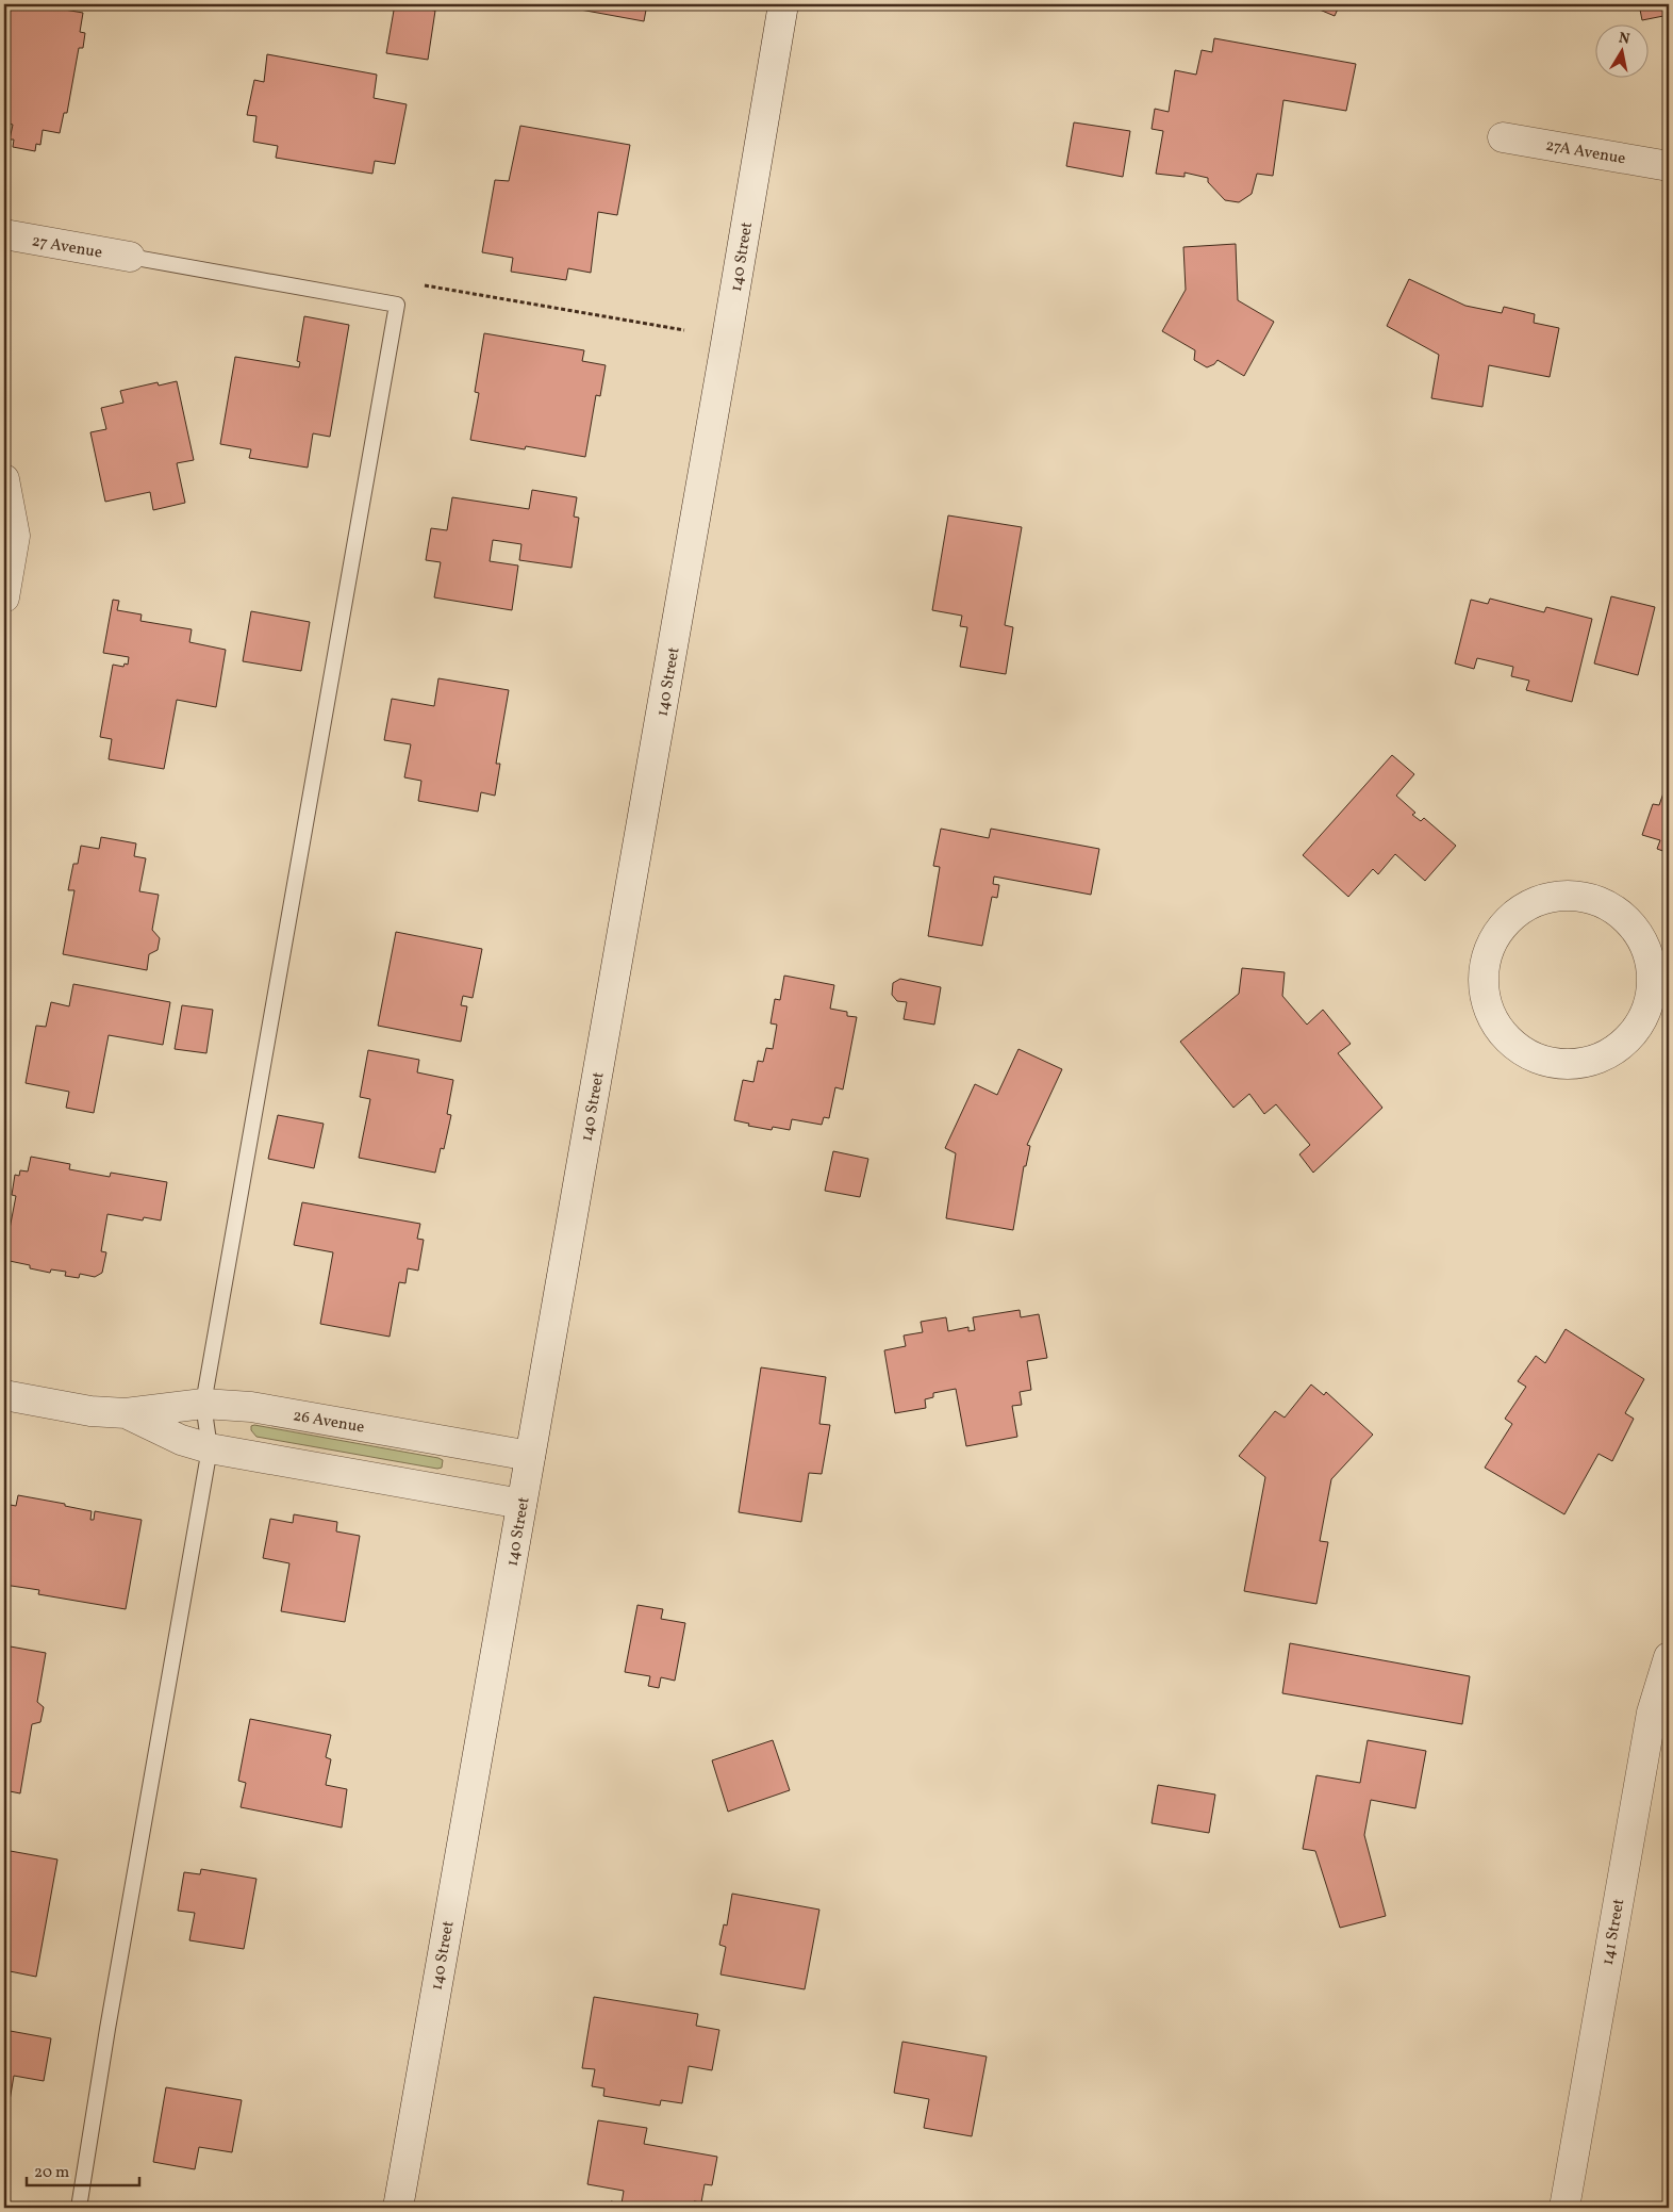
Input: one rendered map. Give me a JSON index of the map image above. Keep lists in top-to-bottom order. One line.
{"streets":{"street":["27A Avenue","27 Avenue","140 Street","26 Avenue","141 Street"]},"crossings":[["140 Street","26 Avenue"]],"scale_bar":"20 m","north":"top"}
